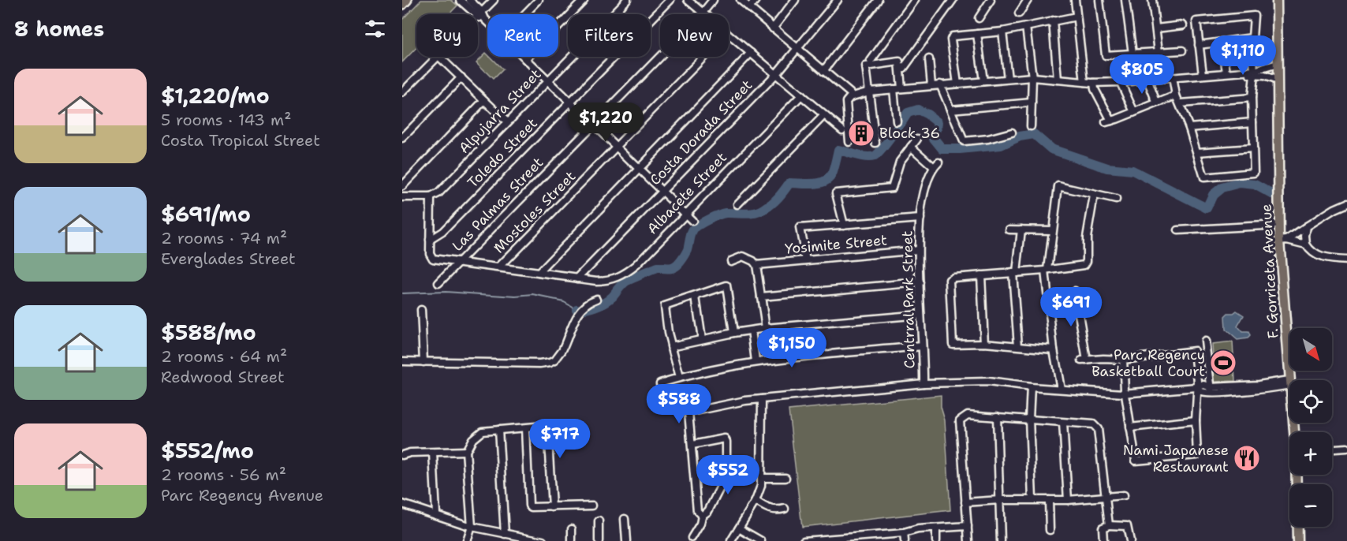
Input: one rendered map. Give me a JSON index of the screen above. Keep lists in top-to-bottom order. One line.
{"streets":{"main road":["F. Gorriceta Avenue"],"street":["Alpujarra Street","Costa Dorada Street","Toledo Street","Albacete Street","Las Palmas Street","Mostoles Street","Yosimite Street","Centrral Park Street"]},"crossings":[["Costa Dorada Street","Albacete Street"],["Toledo Street","Albacete Street"],["Albacete Street","Las Palmas Street"],["Albacete Street","Mostoles Street"],["Yosimite Street","Centrral Park Street"]],"places":{"building":["Block 36"],"sports":["Parc Regency Basketball Court"],"restaurant":["Nami Japanese Restaurant"]},"north":"bottom right","page":{"heading":"8 homes","chip":["Buy","Rent","Filters","New"],"price":["$1,110","$805","$1,220","$691","$1,150","$588","$717","$552"],"list":[{"name":"$1,220/mo","note":"5 rooms · 143 m² · Costa Tropical Street"},{"name":"$691/mo","note":"2 rooms · 74 m² · Everglades Street"},{"name":"$588/mo","note":"2 rooms · 64 m² · Redwood Street"},{"name":"$552/mo","note":"2 rooms · 56 m² · Parc Regency Avenue"}],"map_buttons":["+","−"]}}
